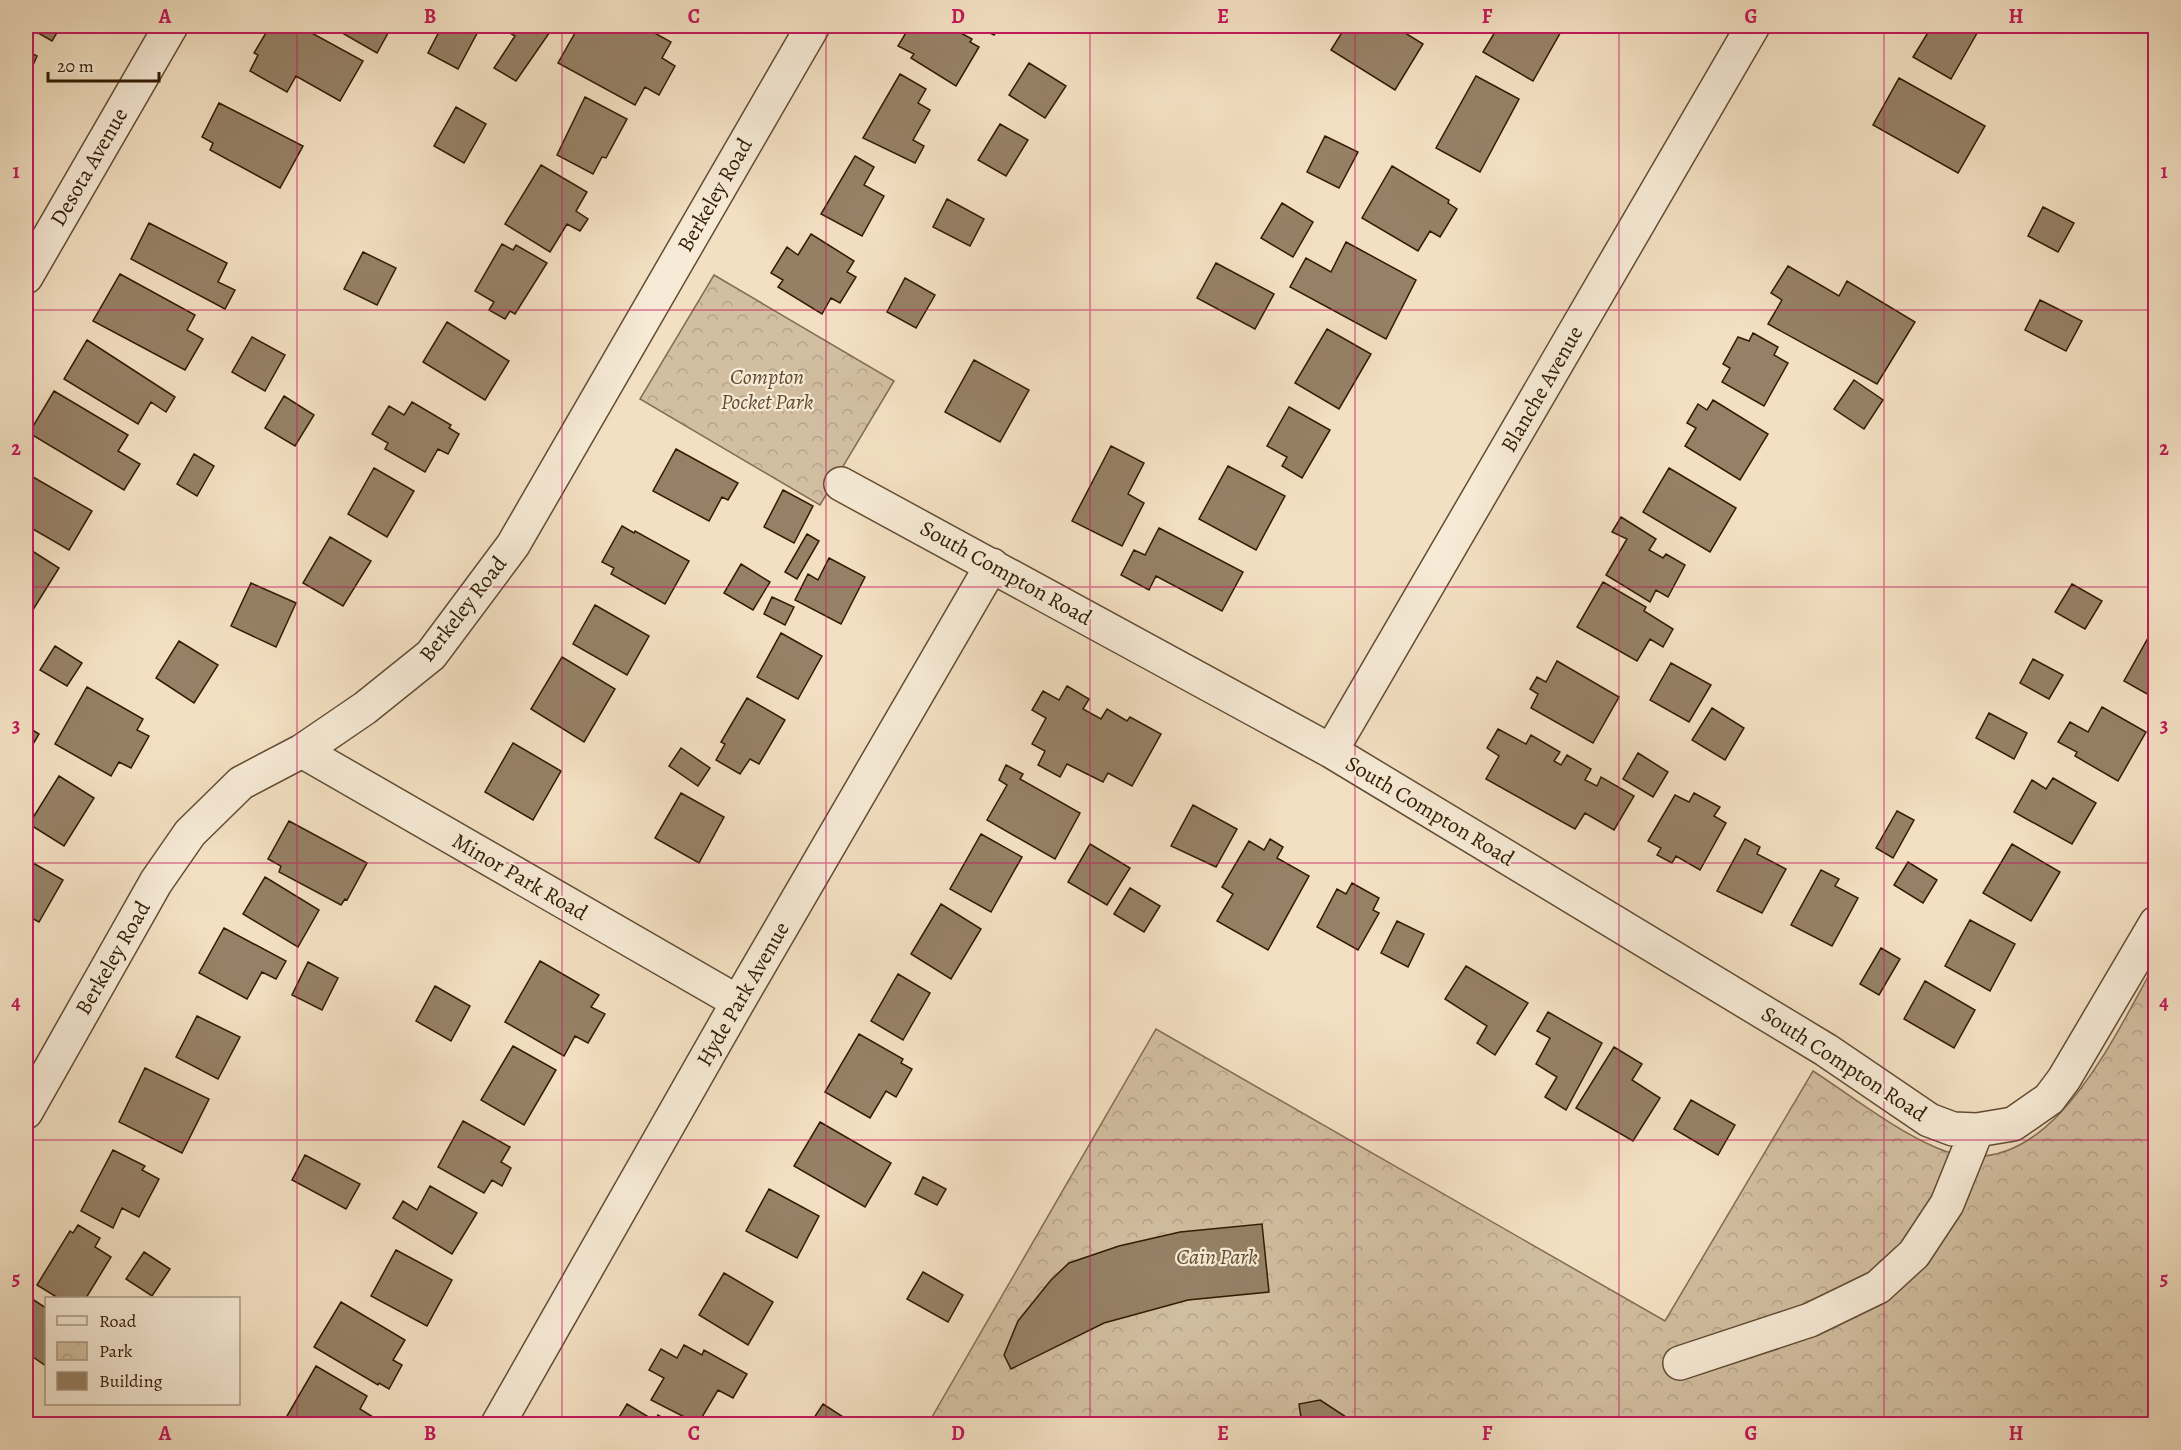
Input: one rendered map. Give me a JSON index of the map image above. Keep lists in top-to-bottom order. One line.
{"streets":{"street":["Desota Avenue","Berkeley Road","Blanche Avenue","South Compton Road","Minor Park Road","Hyde Park Avenue"]},"crossings":[["Berkeley Road","Minor Park Road"],["Blanche Avenue","South Compton Road"],["South Compton Road","Hyde Park Avenue"],["Minor Park Road","Hyde Park Avenue"]],"parks":["Compton Pocket Park","Cain Park"],"legend":["Road","Park","Building"],"scale_bar":"20 m","grid":{"columns":["A","B","C","D","E","F","G","H"],"rows":["1","2","3","4","5"]}}
